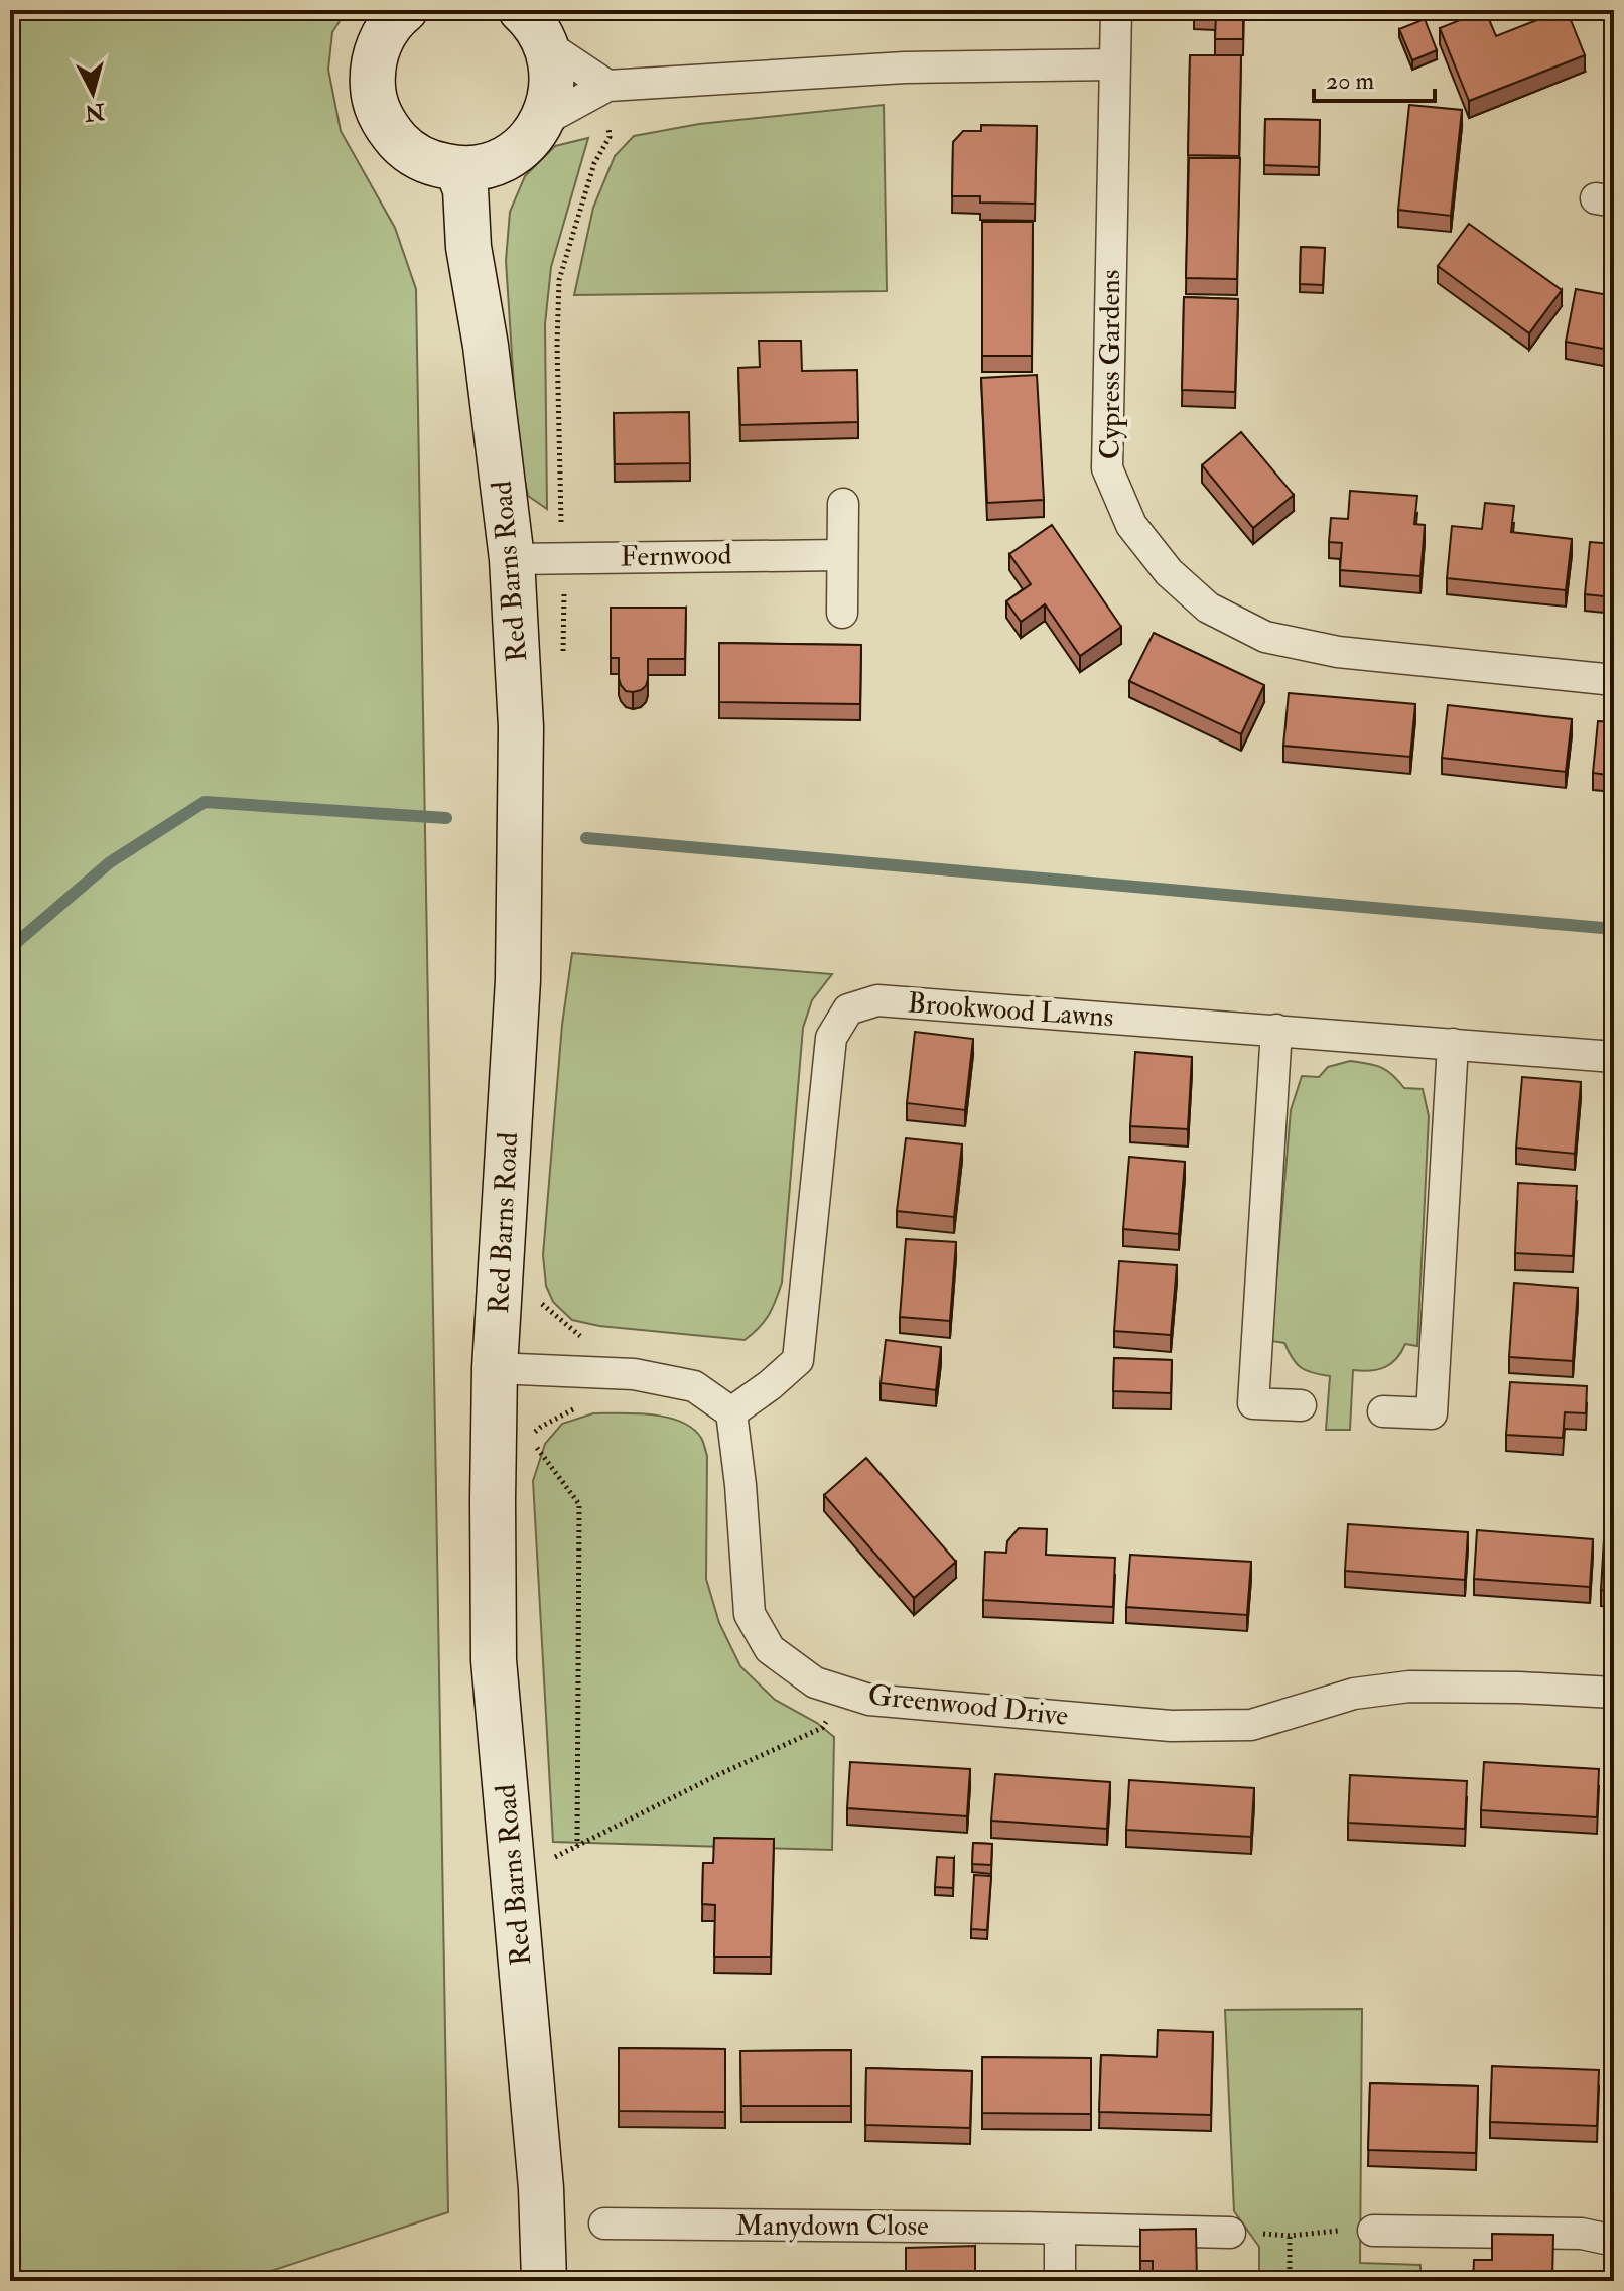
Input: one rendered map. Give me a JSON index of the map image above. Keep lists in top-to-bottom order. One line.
{"streets":{"street":["Cypress Gardens","Fernwood","Red Barns Road","Brookwood Lawns","Greenwood Drive","Manydown Close"]},"crossings":[["Fernwood","Red Barns Road"],["Brookwood Lawns","Greenwood Drive"]],"scale_bar":"20 m","north":"bottom"}
